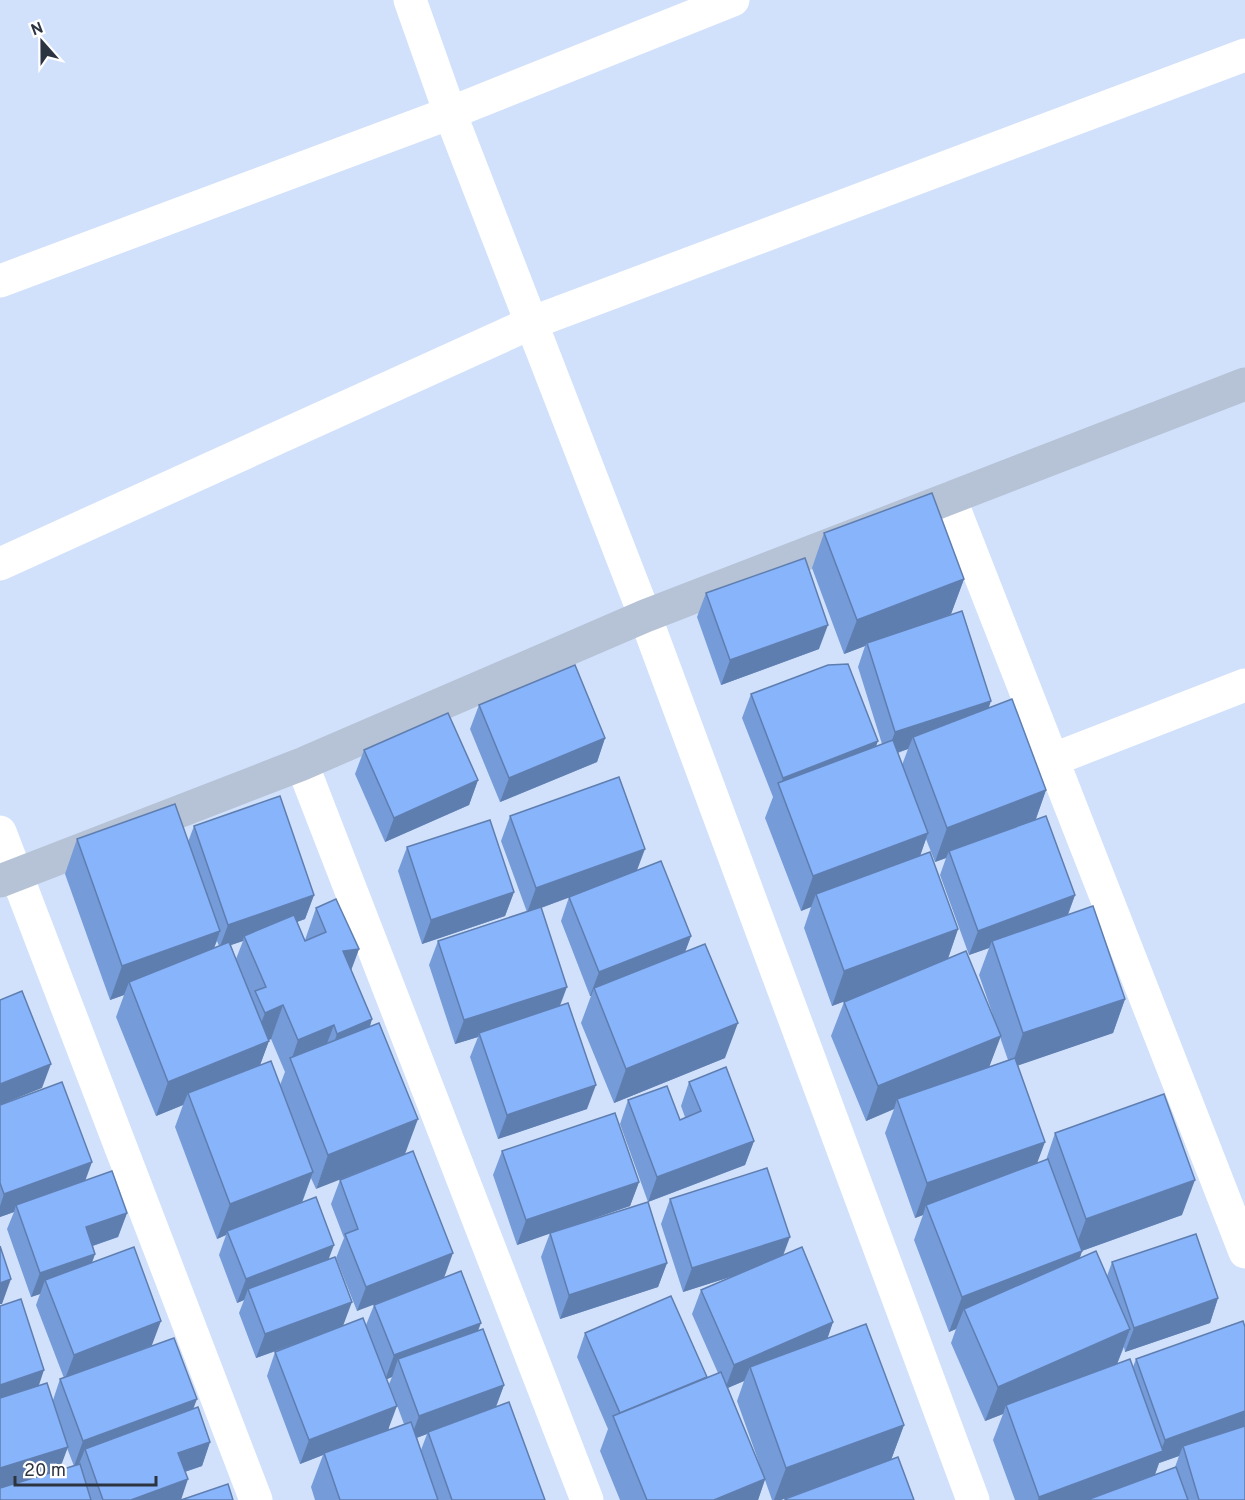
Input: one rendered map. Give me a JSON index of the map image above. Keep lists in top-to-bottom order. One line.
{"scale_bar":"20 m","north":"top"}
